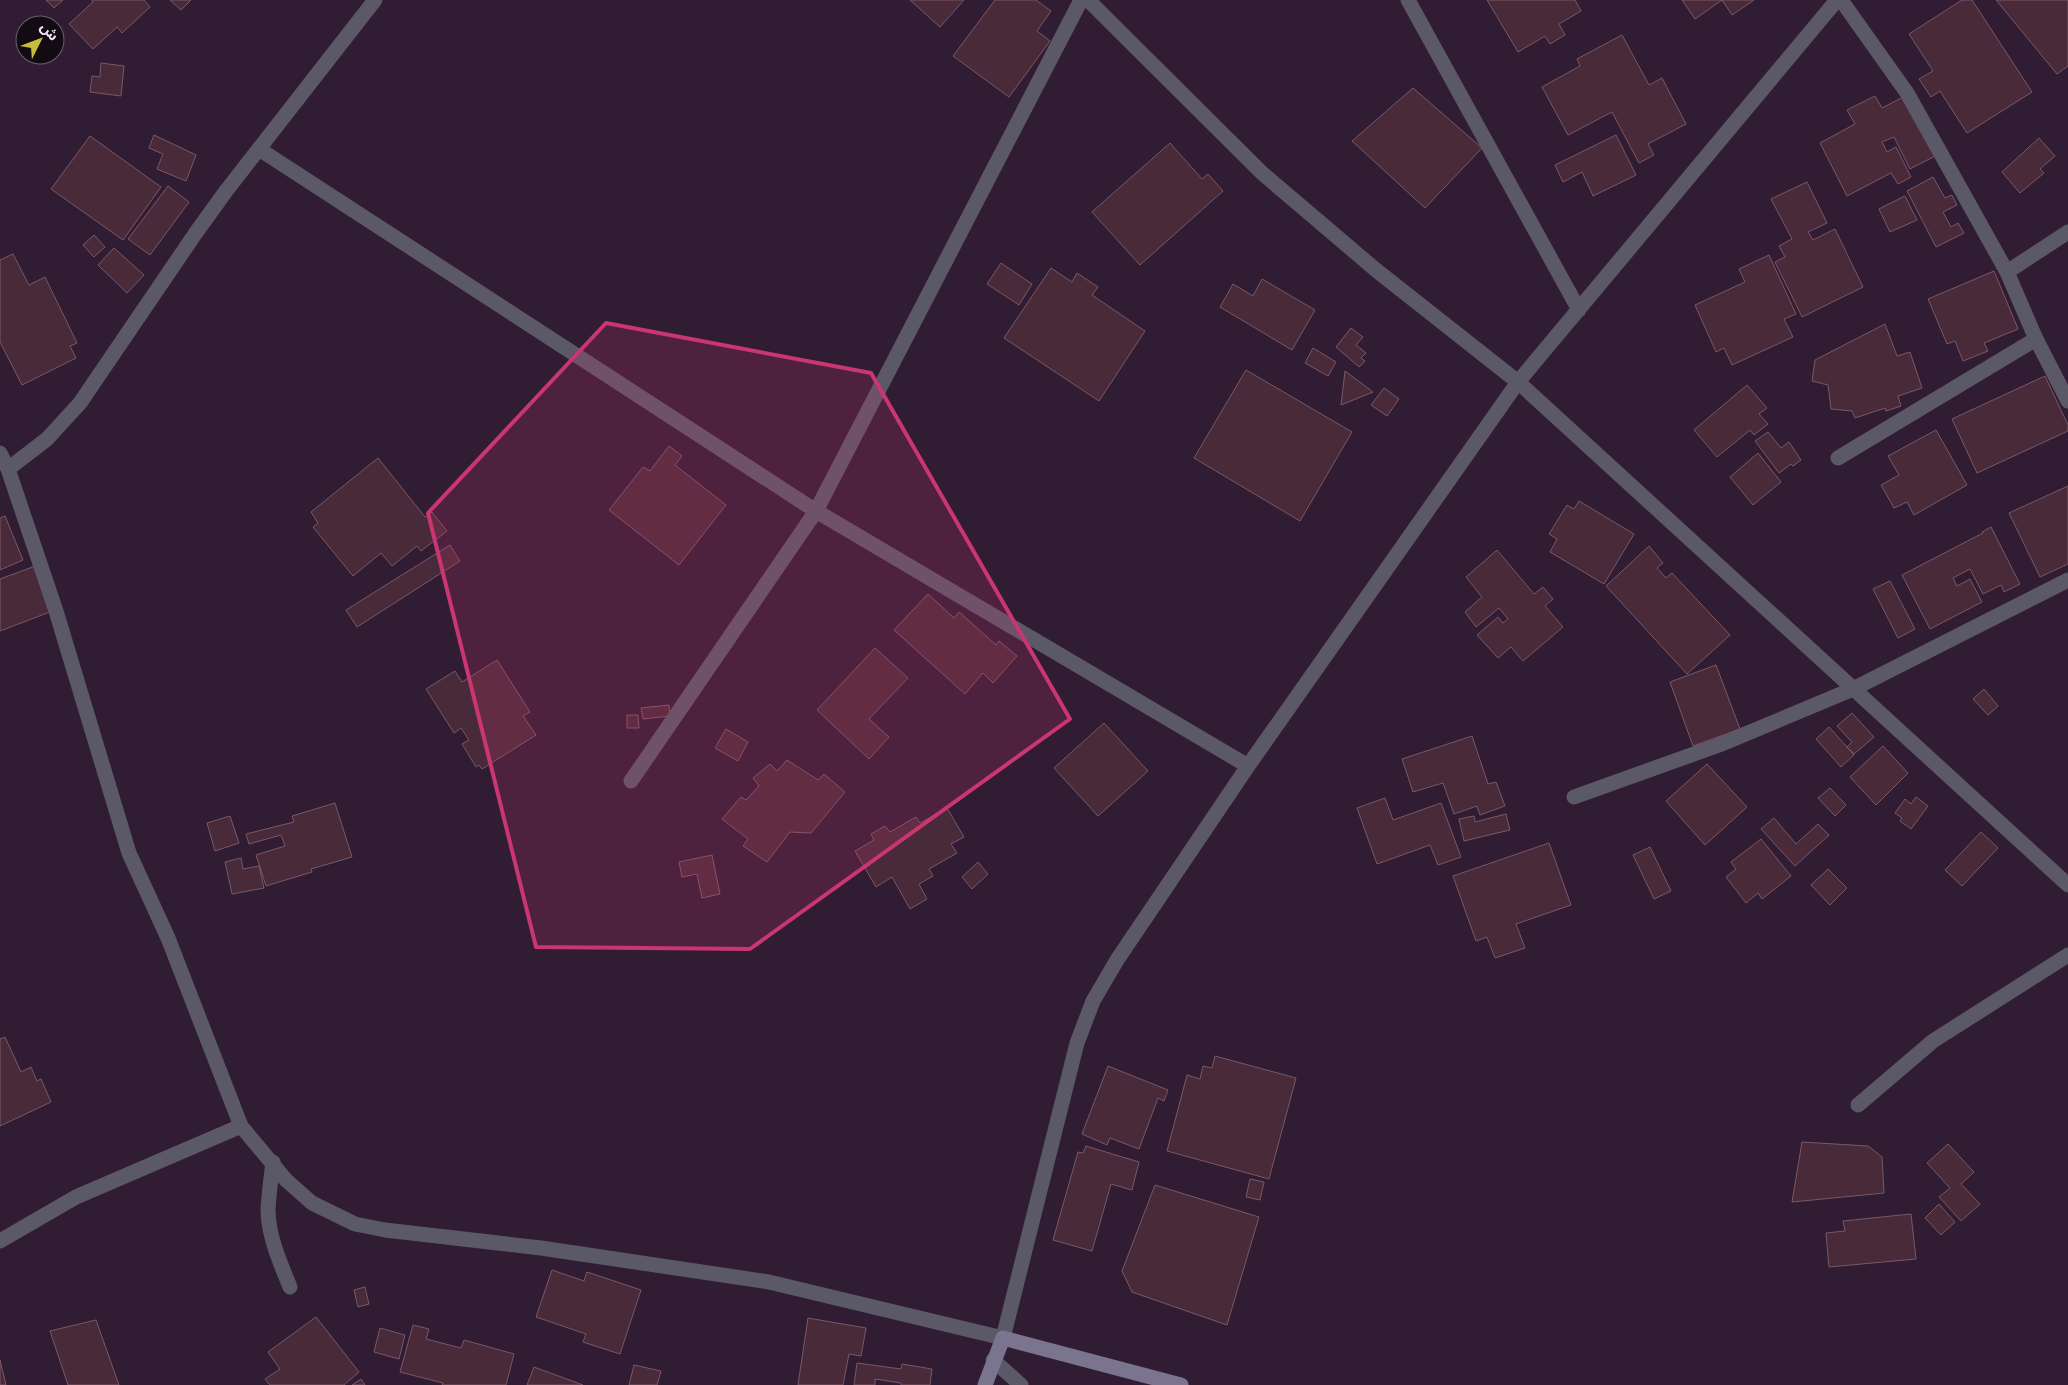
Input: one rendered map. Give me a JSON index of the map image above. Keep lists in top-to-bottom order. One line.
{"north":"top right"}
